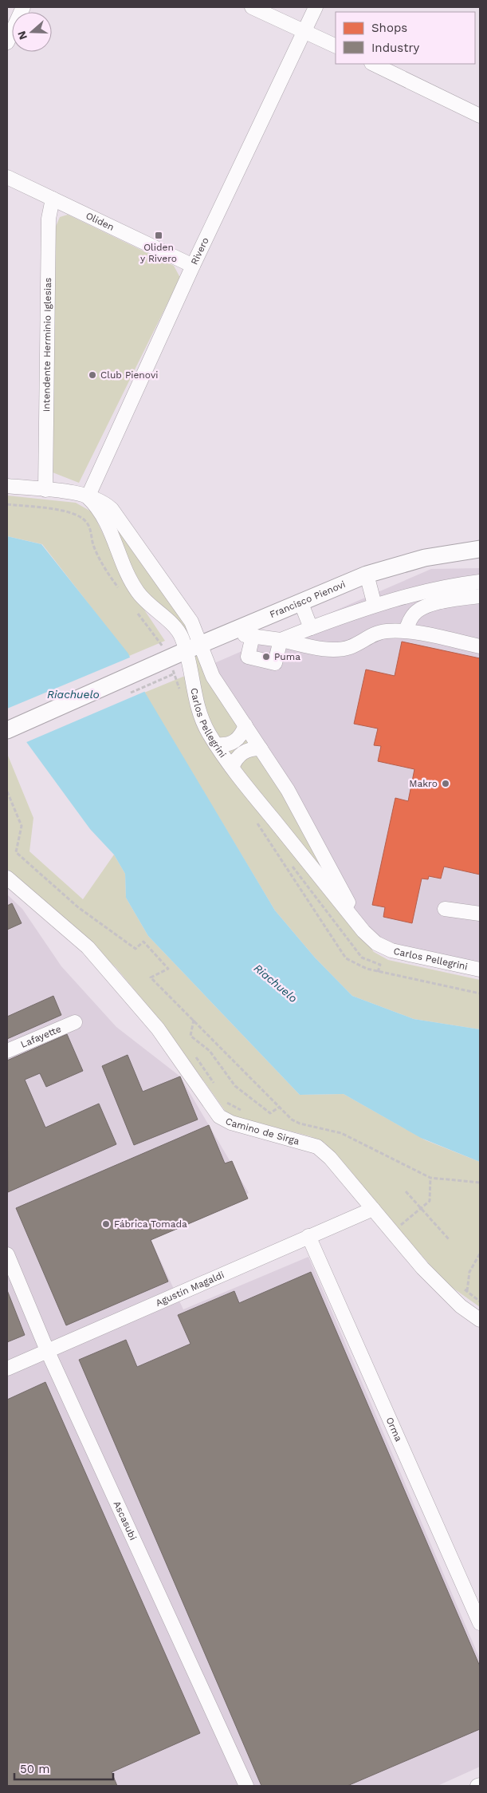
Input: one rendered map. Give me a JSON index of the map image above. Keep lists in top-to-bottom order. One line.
{"streets":{"main road":["Francisco Pienovi"],"street":["Oliden","Rivero","Intendente Herminio Iglesias","Carlos Pellegrini","Lafayette","Camino de Sirga","Agustín Magaldi","Orma","Ascasubi"]},"crossings":[["Oliden","Rivero"],["Oliden","Intendente Herminio Iglesias"],["Rivero","Carlos Pellegrini"],["Intendente Herminio Iglesias","Carlos Pellegrini"],["Francisco Pienovi","Carlos Pellegrini"],["Camino de Sirga","Agustín Magaldi"],["Agustín Magaldi","Orma"],["Agustín Magaldi","Ascasubi"]],"water":["Riachuelo"],"places":{"transit":["Oliden y Rivero"],"other":["Club Pienovi","Puma","Makro","Fábrica Tomada"]},"legend":["Shops","Industry"],"scale_bar":"50 m","north":"left"}
